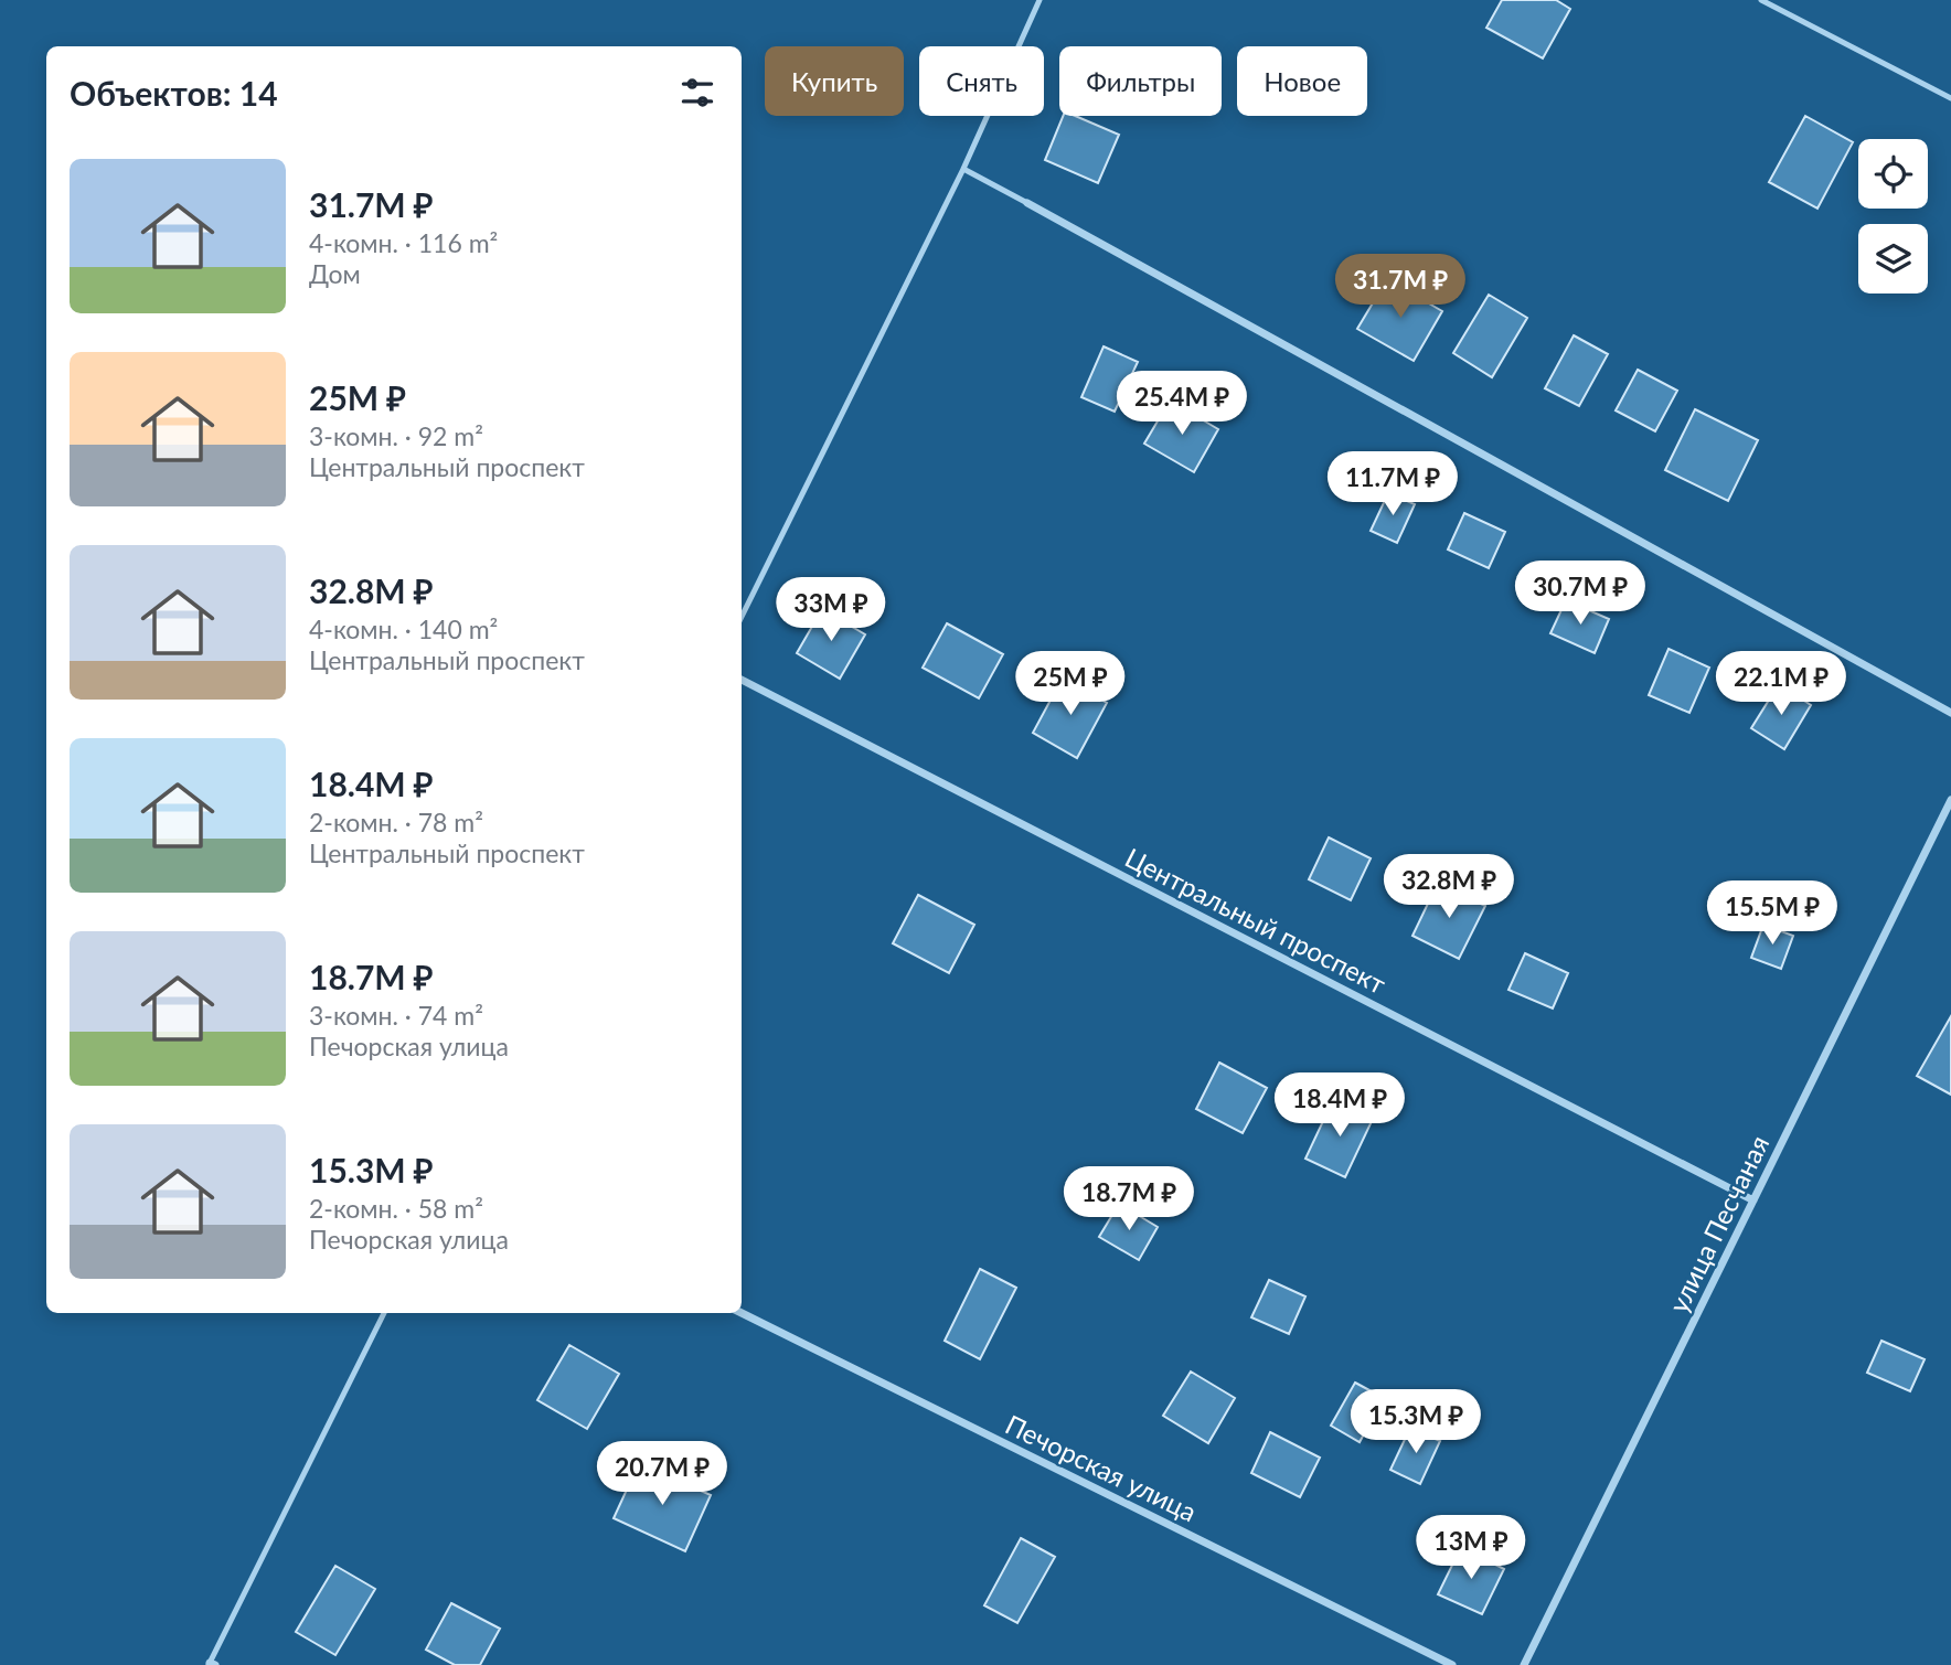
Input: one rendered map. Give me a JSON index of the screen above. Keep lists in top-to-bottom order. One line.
{"streets":{"street":["Центральный проспект","улица Песчаная","Печорская улица"]},"crossings":[["Центральный проспект","улица Песчаная"]],"page":{"chip":["Купить","Снять","Фильтры","Новое"],"heading":"Объектов: 14","list":[{"name":"31.7M ₽","note":"4-комн. · 116 m² · Дом"},{"name":"25M ₽","note":"3-комн. · 92 m² · Центральный проспект"},{"name":"32.8M ₽","note":"4-комн. · 140 m² · Центральный проспект"},{"name":"18.4M ₽","note":"2-комн. · 78 m² · Центральный проспект"},{"name":"18.7M ₽","note":"3-комн. · 74 m² · Печорская улица"},{"name":"15.3M ₽","note":"2-комн. · 58 m² · Печорская улица"}],"price":["31.7M ₽","25.4M ₽","11.7M ₽","30.7M ₽","33M ₽","25M ₽","22.1M ₽","32.8M ₽","15.5M ₽","18.4M ₽","18.7M ₽","15.3M ₽","20.7M ₽","13M ₽"]}}
